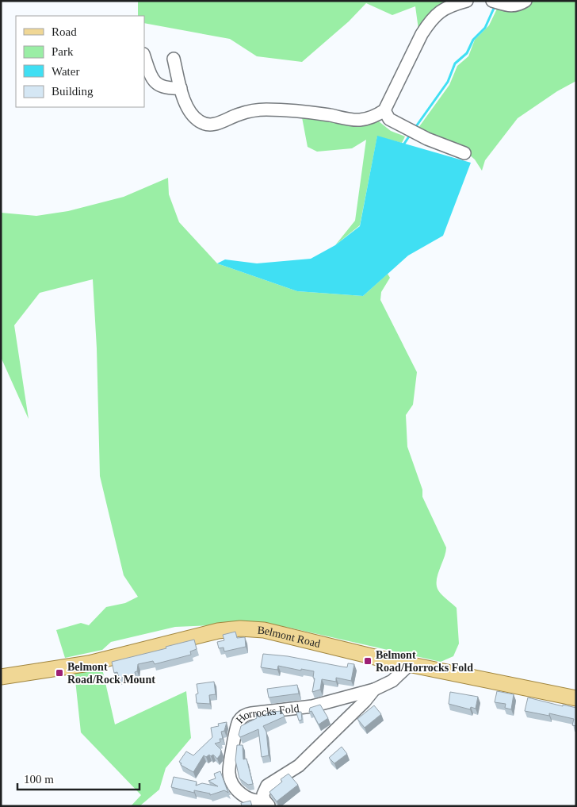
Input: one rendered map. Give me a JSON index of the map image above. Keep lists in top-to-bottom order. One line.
{"streets":{"main road":["Belmont Road"],"street":["Horrocks Fold"]},"crossings":[["Belmont Road","Horrocks Fold"]],"places":{"transit":["Belmont Road/Horrocks Fold","Belmont Road/Rock Mount"]},"legend":["Road","Park","Water","Building"],"scale_bar":"100 m"}
